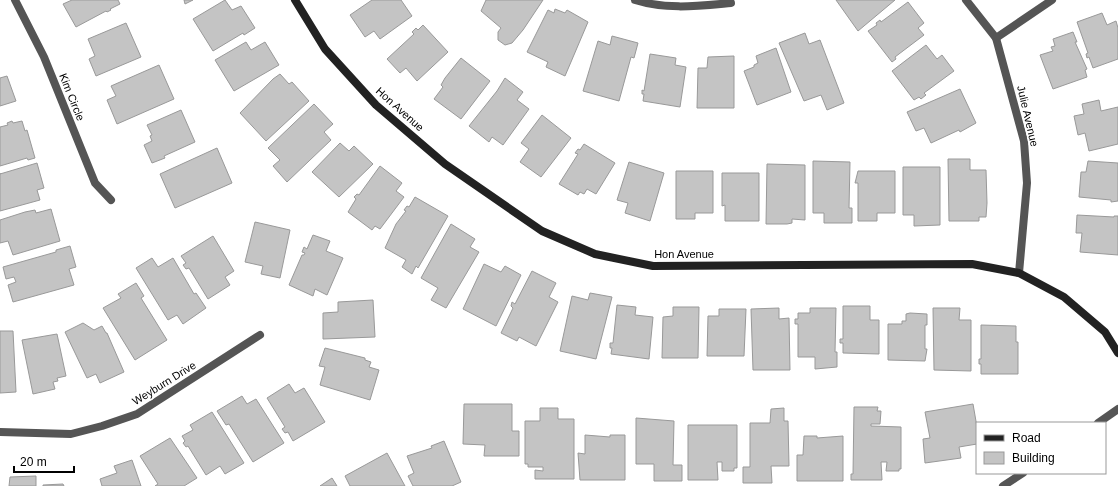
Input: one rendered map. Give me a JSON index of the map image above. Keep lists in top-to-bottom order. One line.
{"streets":{"street":["Kim Circle","Hon Avenue","Julie Avenue","Weyburn Drive"]},"crossings":[["Hon Avenue","Julie Avenue"]],"legend":["Road","Building"],"scale_bar":"20 m"}
